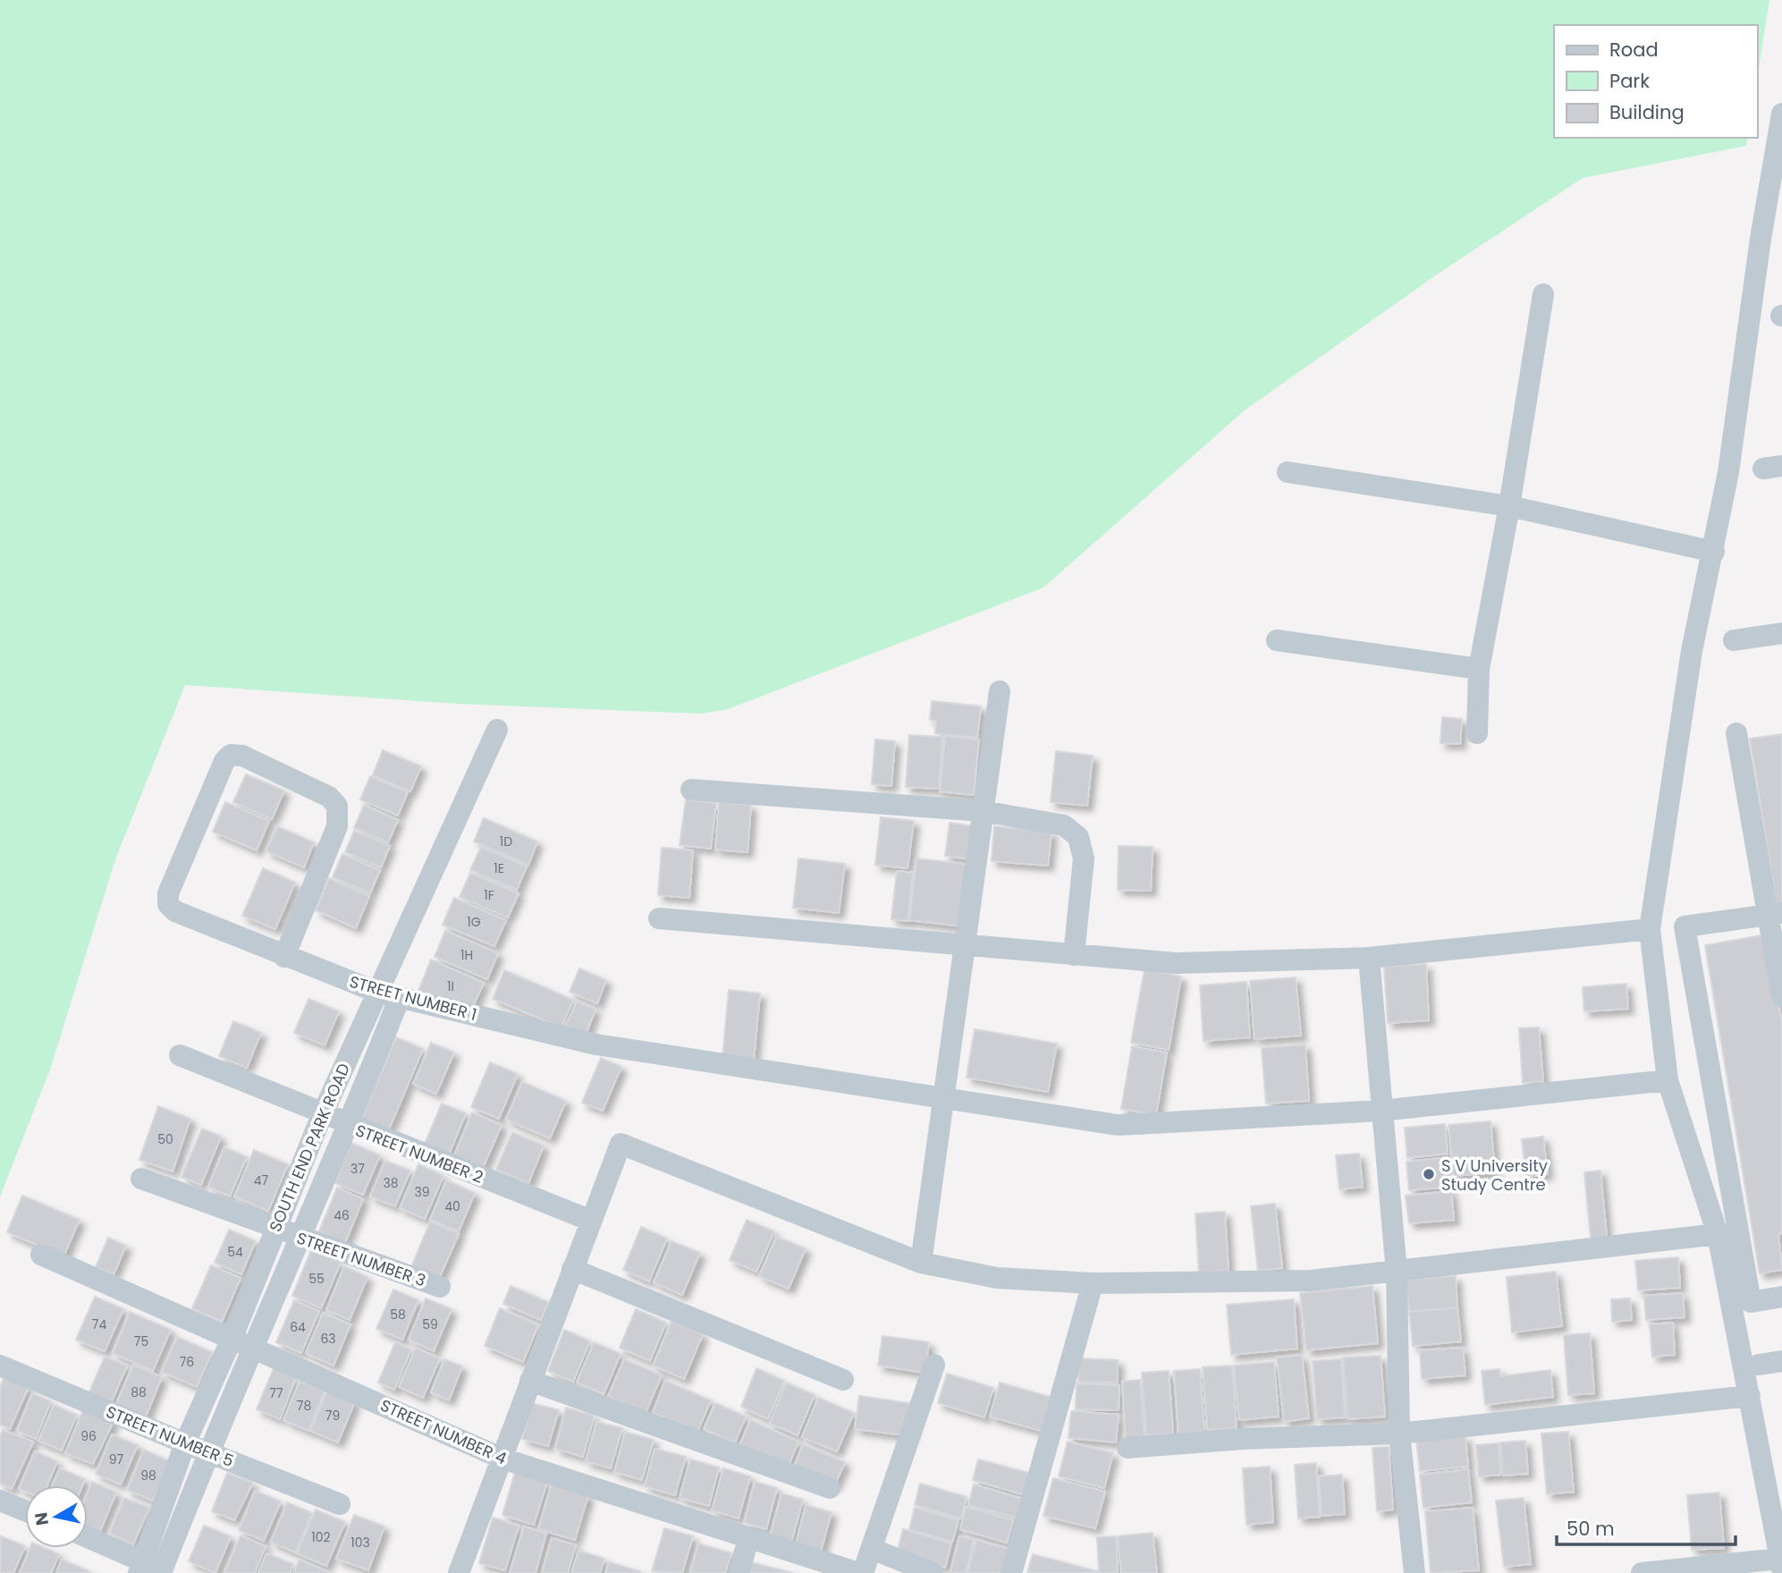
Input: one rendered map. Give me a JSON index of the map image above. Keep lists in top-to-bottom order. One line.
{"streets":{"street":["STREET NUMBER 1","SOUTH END PARK ROAD","STREET NUMBER 2","STREET NUMBER 3","STREET NUMBER 4","STREET NUMBER 5"]},"crossings":[["STREET NUMBER 1","SOUTH END PARK ROAD"],["SOUTH END PARK ROAD","STREET NUMBER 2"],["SOUTH END PARK ROAD","STREET NUMBER 3"],["SOUTH END PARK ROAD","STREET NUMBER 4"],["SOUTH END PARK ROAD","STREET NUMBER 5"]],"places":["S V University Study Centre"],"house_numbers":["1D","1E","1F","1G","1H","1I","50","37","47","38","39","40","46","54","55","58","74","59","64","63","75","76","88","77","78","79","96","97","98","102","103"],"legend":["Road","Park","Building"],"scale_bar":"50 m","north":"left"}
